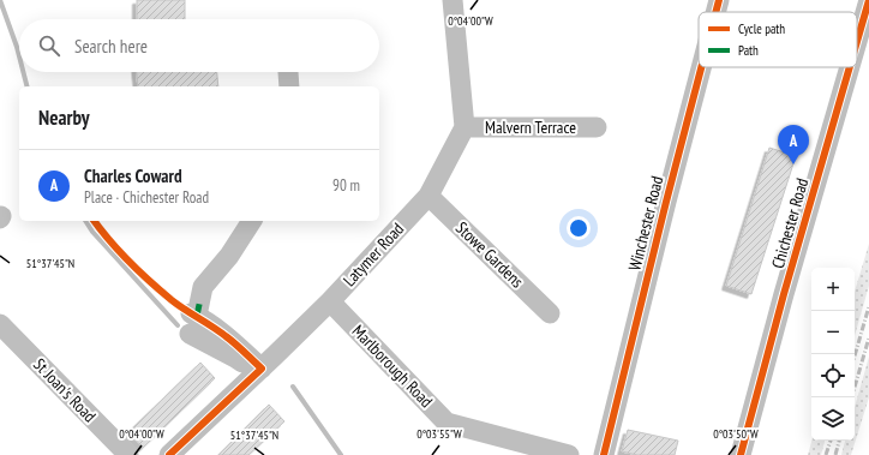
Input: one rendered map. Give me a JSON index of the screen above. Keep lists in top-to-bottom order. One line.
{"streets":{"street":["Malvern Terrace","Winchester Road","Chichester Road","Latymer Road","Stowe Gardens","Marlborough Road","St Joan's Road"]},"crossings":[["Malvern Terrace","Latymer Road"],["Latymer Road","Stowe Gardens"],["Latymer Road","Marlborough Road"]],"legend":["Cycle path","Path"],"page":{"search":"Search here","heading":"Nearby","pins":"A","list":[{"mark":"A","name":"Charles Coward","note":"Place · Chichester Road","value":"90 m"}],"map_buttons":["+","−"]},"coordinates":["0°04'00\"W","51°37'45\"N","0°03'55\"W","0°03'50\"W"]}
